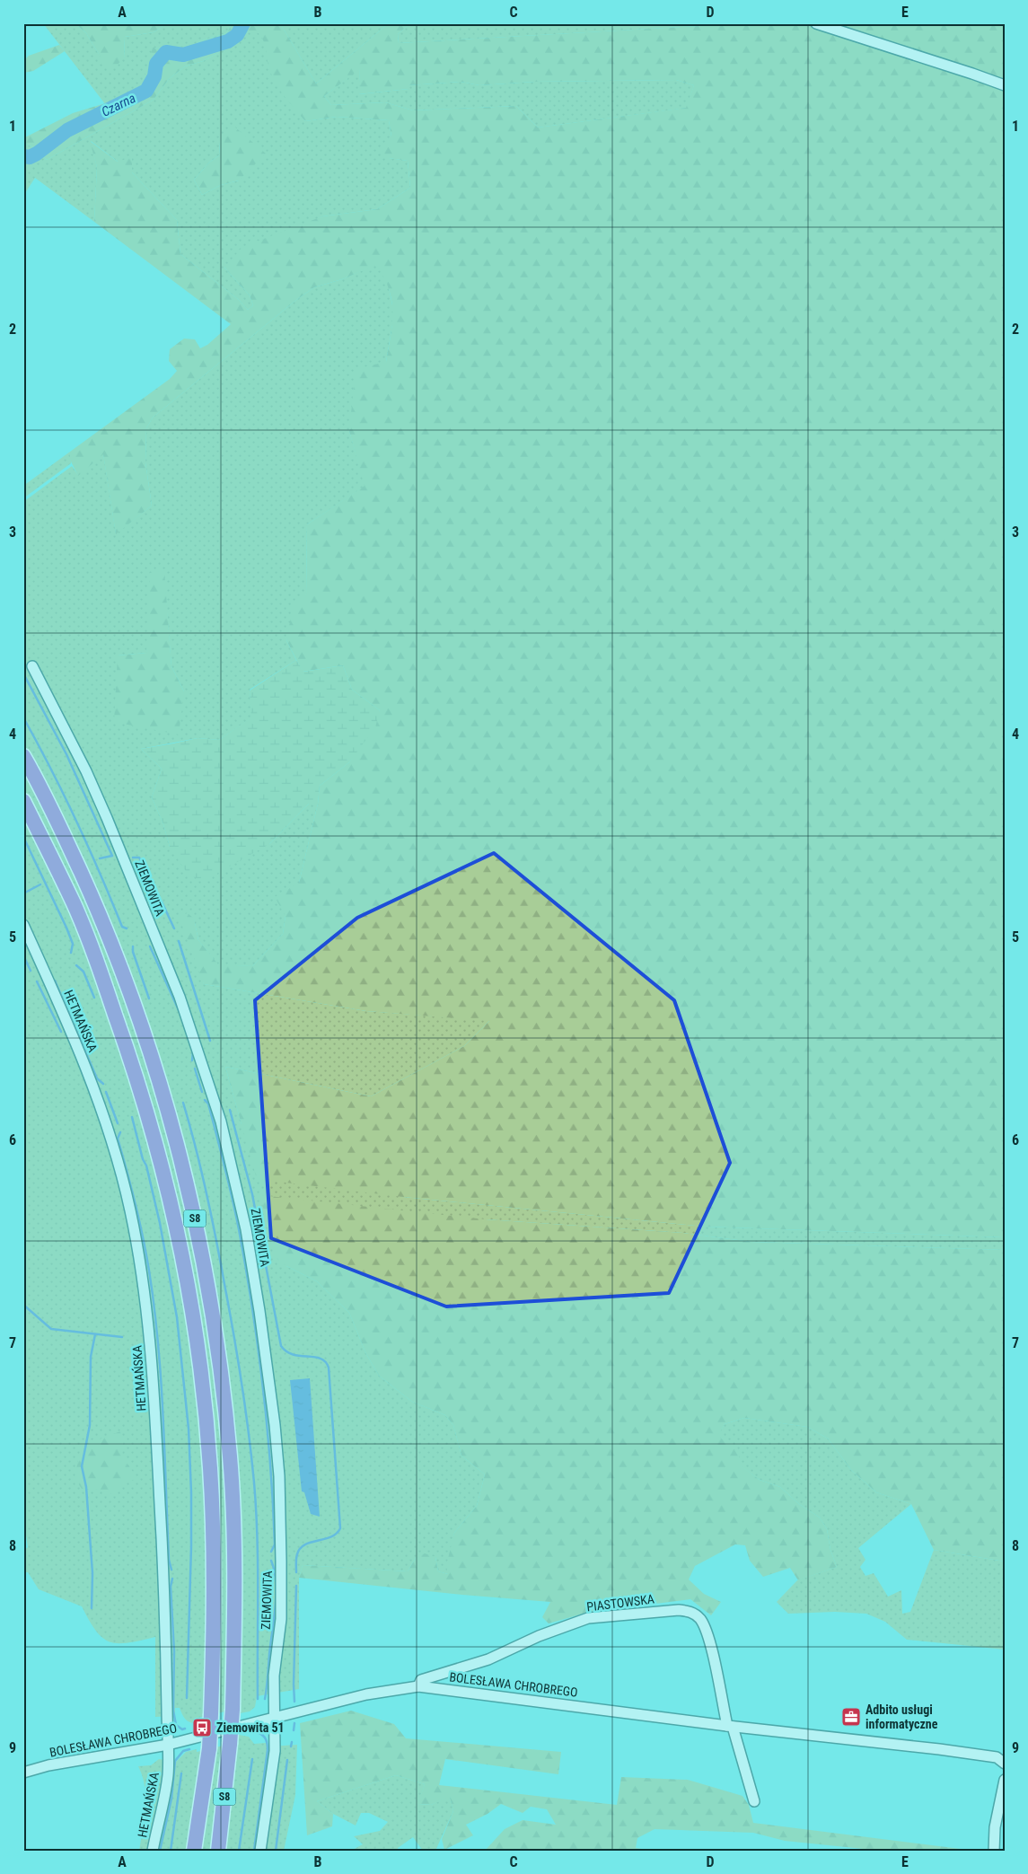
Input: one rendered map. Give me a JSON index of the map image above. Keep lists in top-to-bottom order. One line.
{"streets":{"highway":["S8"],"street":["ZIEMOWITA","HETMAŃSKA","PIASTOWSKA","BOLESŁAWA CHROBREGO"]},"crossings":[["ZIEMOWITA","BOLESŁAWA CHROBREGO"],["HETMAŃSKA","BOLESŁAWA CHROBREGO"],["PIASTOWSKA","BOLESŁAWA CHROBREGO"]],"water":["Czarna"],"places":{"office":["Adbito usługi informatyczne"],"bus stop":["Ziemowita 51"]},"grid":{"columns":["A","B","C","D","E"],"rows":["1","2","3","4","5","6","7","8","9"]}}
